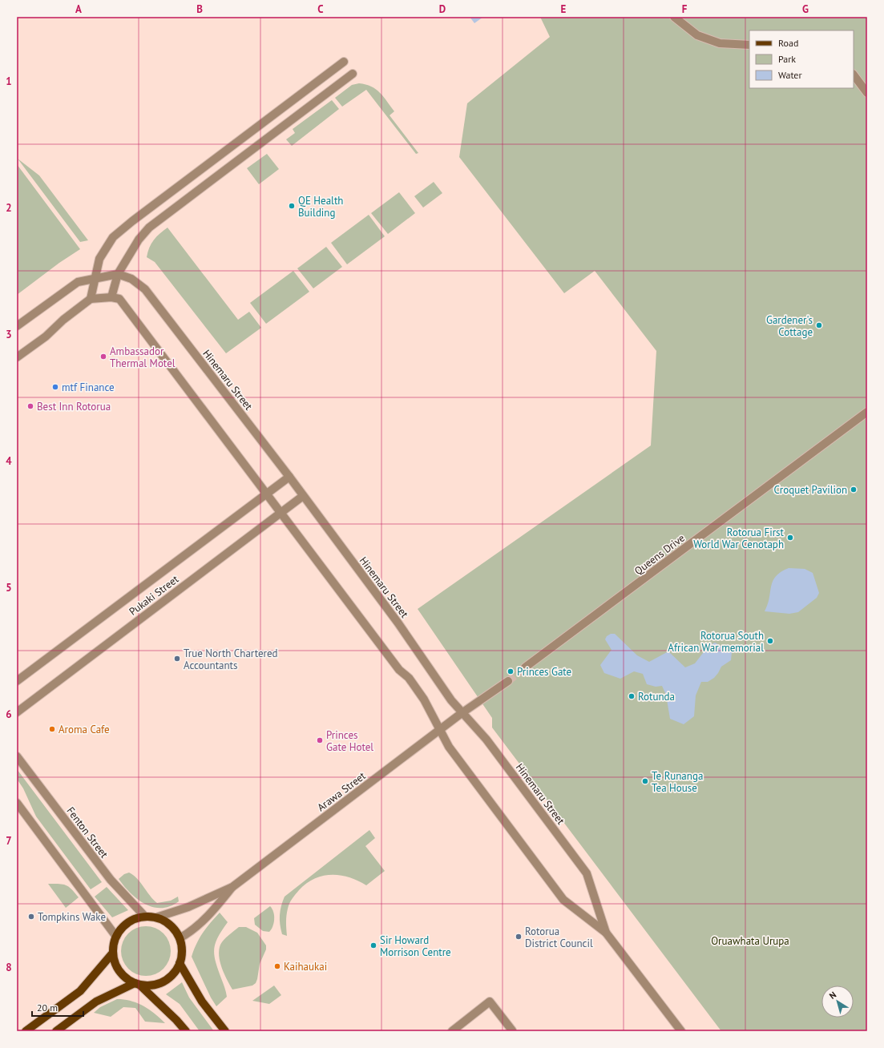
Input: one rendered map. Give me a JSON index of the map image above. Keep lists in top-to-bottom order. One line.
{"streets":{"street":["Hinemaru Street","Queens Drive","Pukaki Street","Arawa Street","Fenton Street"]},"crossings":[["Hinemaru Street","Pukaki Street"],["Hinemaru Street","Arawa Street"],["Arawa Street","Fenton Street"]],"parks":["Oruawhata Urupa"],"places":["QE Health Building","Gardener's Cottage","Ambassador Thermal Motel","mtf Finance","Best Inn Rotorua","Croquet Pavilion","Rotorua First World War Cenotaph","Rotorua South African War memorial","True North Chartered Accountants","Princes Gate","Rotunda","Aroma Cafe","Princes Gate Hotel","Te Runanga Tea House","Tompkins Wake","Rotorua District Council","Sir Howard Morrison Centre","Kaihaukai"],"legend":["Road","Park","Water"],"scale_bar":"20 m","north":"top left","grid":{"columns":["A","B","C","D","E","F","G"],"rows":["1","2","3","4","5","6","7","8"]}}
